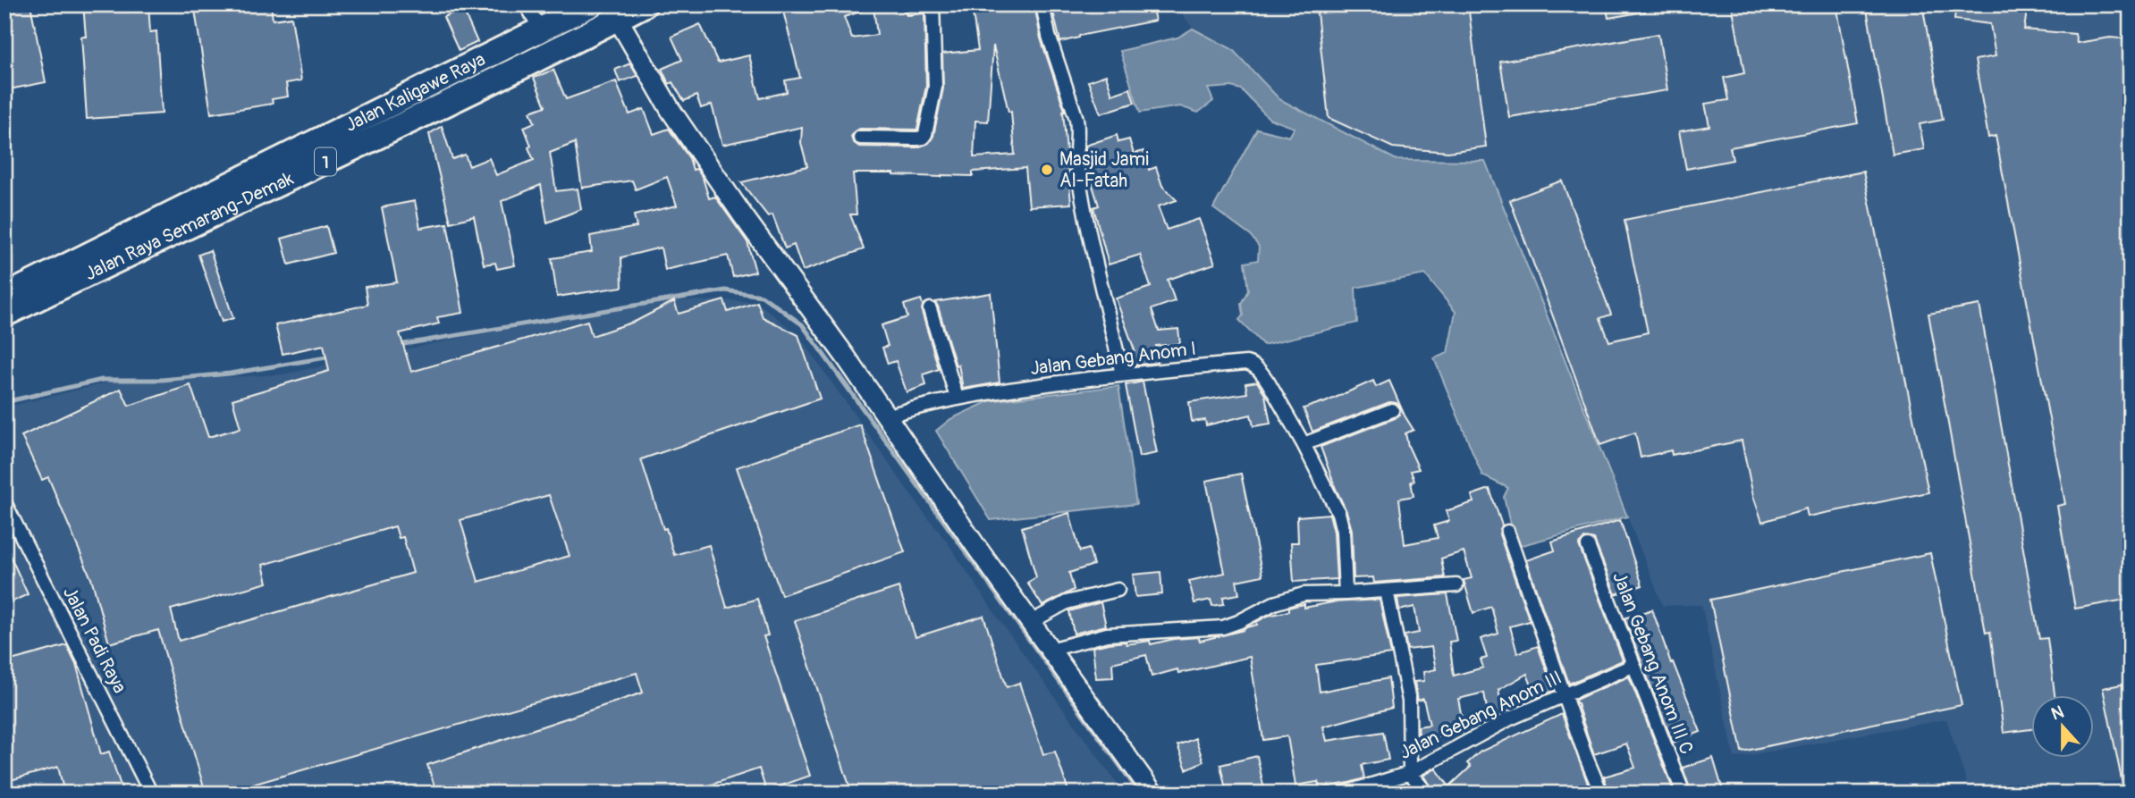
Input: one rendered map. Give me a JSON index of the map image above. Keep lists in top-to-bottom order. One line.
{"streets":{"highway":["Jalan Kaligawe Raya","1","Jalan Raya Semarang-Demak"],"street":["Jalan Gebang Anom I","Jalan Padi Raya","Jalan Gebang Anom III C","Jalan Gebang Anom III"]},"crossings":[["Jalan Gebang Anom III C","Jalan Gebang Anom III"]],"places":["Masjid Jami Al-Fatah"],"north":"top"}
